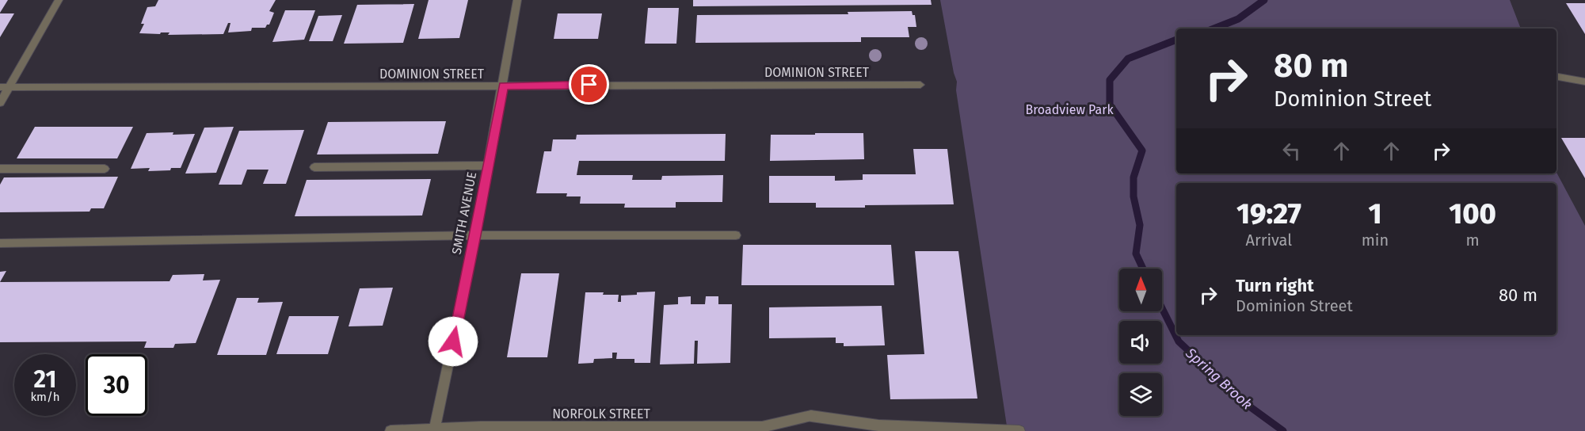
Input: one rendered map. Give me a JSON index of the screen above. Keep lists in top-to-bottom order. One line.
{"streets":{"street":["DOMINION STREET","SMITH AVENUE","NORFOLK STREET"]},"crossings":[["DOMINION STREET","SMITH AVENUE"],["SMITH AVENUE","NORFOLK STREET"]],"water":["Spring Brook"],"parks":["Broadview Park"],"north":"top","page":{"turn":["80 m","Dominion Street"],"eta":["19:27","Arrival","1","min","100","m"],"list":[{"name":"Turn right","note":"Dominion Street","value":"80 m"}],"speed":"21 km/h","limit":"30"}}
